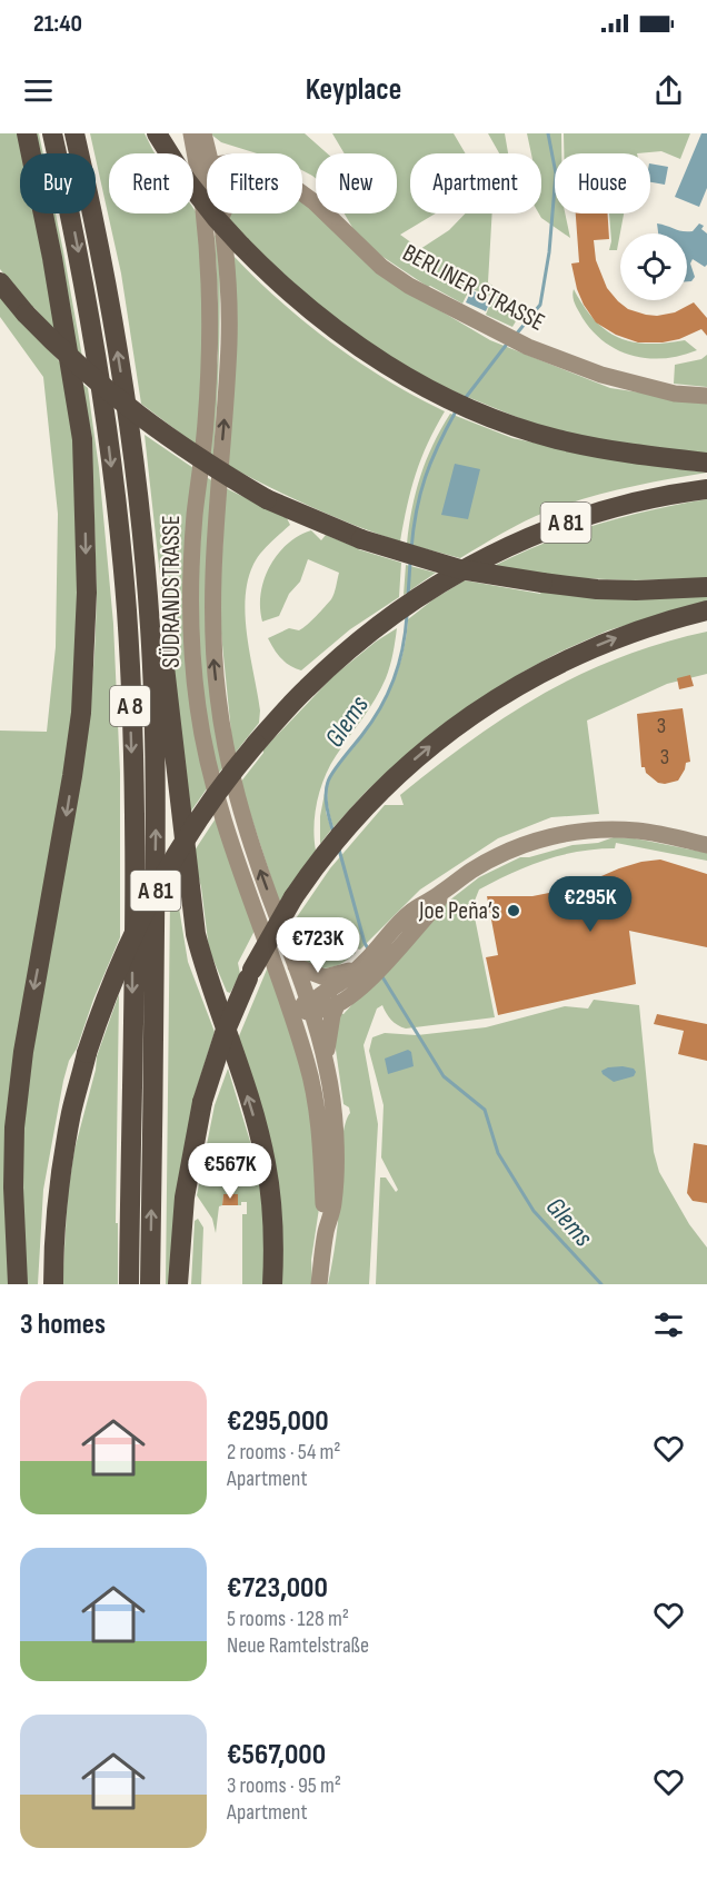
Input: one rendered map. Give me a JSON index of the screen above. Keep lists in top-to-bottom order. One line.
{"streets":{"highway":["A 81","A 8"],"main road":["BERLINER STRASSE","SÜDRANDSTRASSE"]},"crossings":[["BERLINER STRASSE","SÜDRANDSTRASSE"]],"water":["Glems"],"places":["Joe Peña’s"],"house_numbers":["3","3"],"page":{"status":"21:40","header":"Keyplace","chip":["Buy","Rent","Filters","New","Apartment","House"],"price":["€295K","€723K","€567K"],"heading":"3 homes","list":[{"name":"€295,000","note":"2 rooms · 54 m² · Apartment"},{"name":"€723,000","note":"5 rooms · 128 m² · Neue Ramtelstraße"},{"name":"€567,000","note":"3 rooms · 95 m² · Apartment"}]}}
